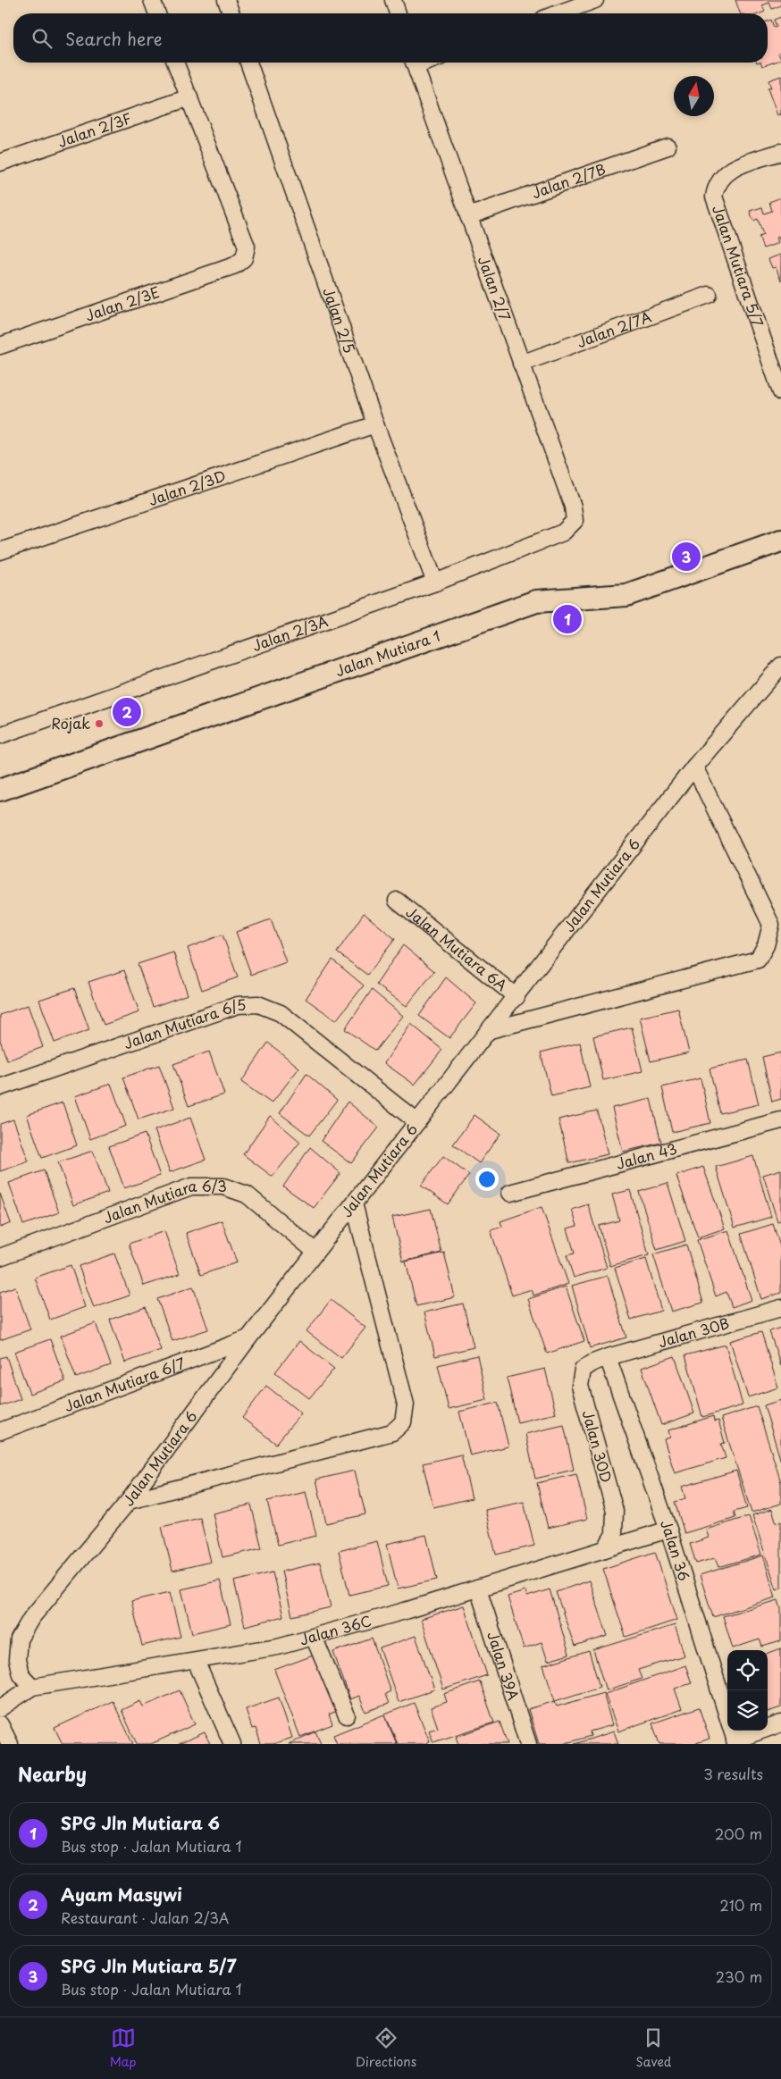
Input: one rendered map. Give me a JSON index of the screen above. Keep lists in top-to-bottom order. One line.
{"streets":{"street":["Jalan 2/3F","Jalan 2/7B","Jalan Mutiara 5/7","Jalan 2/7","Jalan 2/3E","Jalan 2/5","Jalan 2/7A","Jalan 2/3D","Jalan 2/3A","Jalan Mutiara 1","Jalan Mutiara 6","Jalan Mutiara 6A","Jalan Mutiara 6/5","Jalan 43","Jalan Mutiara 6/3","Jalan 30B","Jalan Mutiara 6/7","Jalan 30D","Jalan 36","Jalan 36C","Jalan 39A"]},"crossings":[["Jalan 2/3F","Jalan 2/3E"],["Jalan 2/7B","Jalan 2/7"],["Jalan 2/7","Jalan 2/7A"],["Jalan 2/7","Jalan 2/3A"],["Jalan 2/5","Jalan 2/3D"],["Jalan 2/5","Jalan 2/3A"],["Jalan Mutiara 6","Jalan Mutiara 6A"],["Jalan Mutiara 6","Jalan Mutiara 6/5"],["Jalan Mutiara 6","Jalan Mutiara 6/3"],["Jalan Mutiara 6","Jalan Mutiara 6/7"],["Jalan Mutiara 6","Jalan 36C"],["Jalan 30B","Jalan 30D"],["Jalan 30B","Jalan 36"],["Jalan 30D","Jalan 36"],["Jalan 30D","Jalan 36C"],["Jalan 36","Jalan 36C"],["Jalan 36C","Jalan 39A"]],"places":["Rojak"],"north":"top","page":{"search":"Search here","pins":["3","1","2"],"heading":["Nearby","3 results"],"list":[{"mark":"1","name":"SPG Jln Mutiara 6","note":"Bus stop · Jalan Mutiara 1","value":"200 m"},{"mark":"2","name":"Ayam Masywi","note":"Restaurant · Jalan 2/3A","value":"210 m"},{"mark":"3","name":"SPG Jln Mutiara 5/7","note":"Bus stop · Jalan Mutiara 1","value":"230 m"}],"nav":["Map","Directions","Saved"]}}
